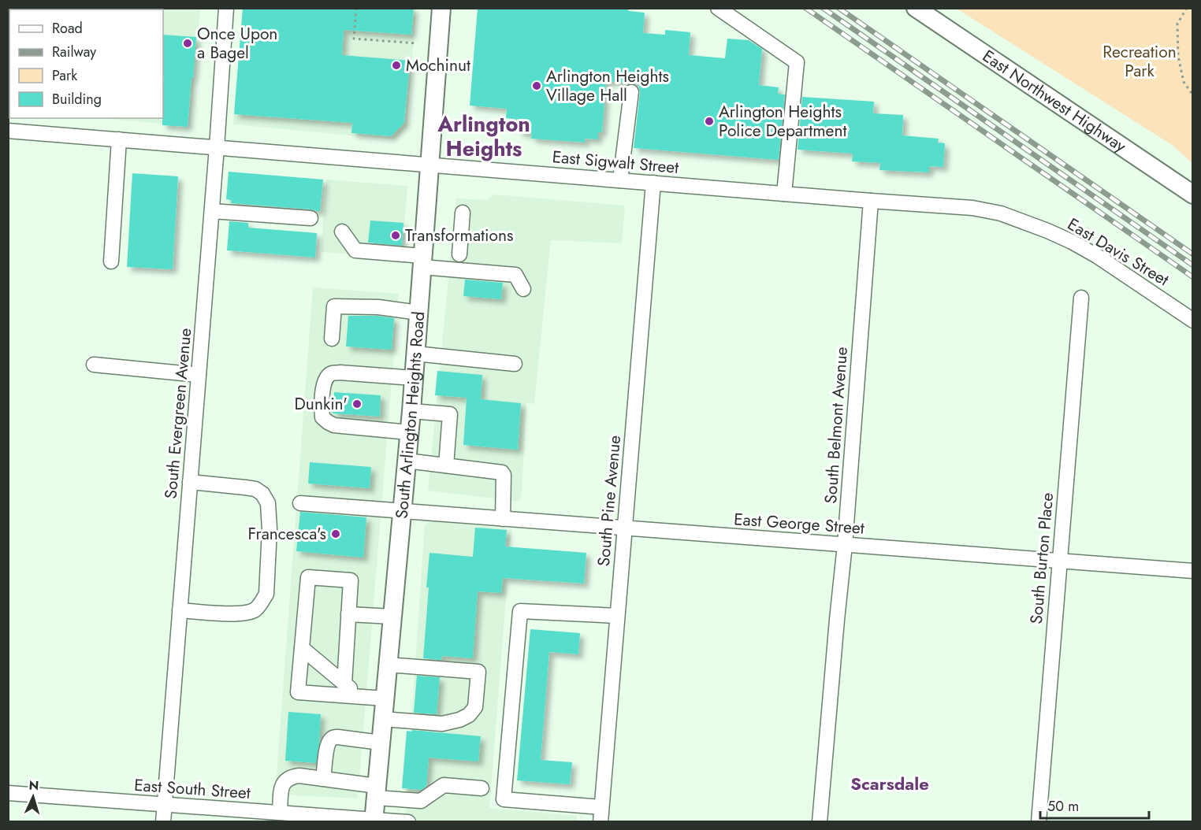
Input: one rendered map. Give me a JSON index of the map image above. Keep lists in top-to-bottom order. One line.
{"streets":{"main road":["East Northwest Highway","South Arlington Heights Road"],"street":["East Sigwalt Street","East Davis Street","South Evergreen Avenue","South Belmont Avenue","South Pine Avenue","East George Street","South Burton Place","East South Street"]},"crossings":[["East Sigwalt Street","East Davis Street"],["East Sigwalt Street","South Evergreen Avenue"],["East Sigwalt Street","South Arlington Heights Road"],["East Sigwalt Street","South Belmont Avenue"],["East Sigwalt Street","South Pine Avenue"],["South Evergreen Avenue","East South Street"],["South Arlington Heights Road","East George Street"],["South Arlington Heights Road","East South Street"],["South Belmont Avenue","East George Street"],["South Pine Avenue","East George Street"],["East George Street","South Burton Place"]],"districts":["Arlington Heights","Scarsdale"],"parks":["Recreation Park"],"places":["Once Upon a Bagel","Mochinut","Arlington Heights Village Hall","Arlington Heights Police Department","Transformations","Dunkin'","Francesca's"],"legend":["Road","Railway","Park","Building"],"scale_bar":"50 m","north":"top"}
